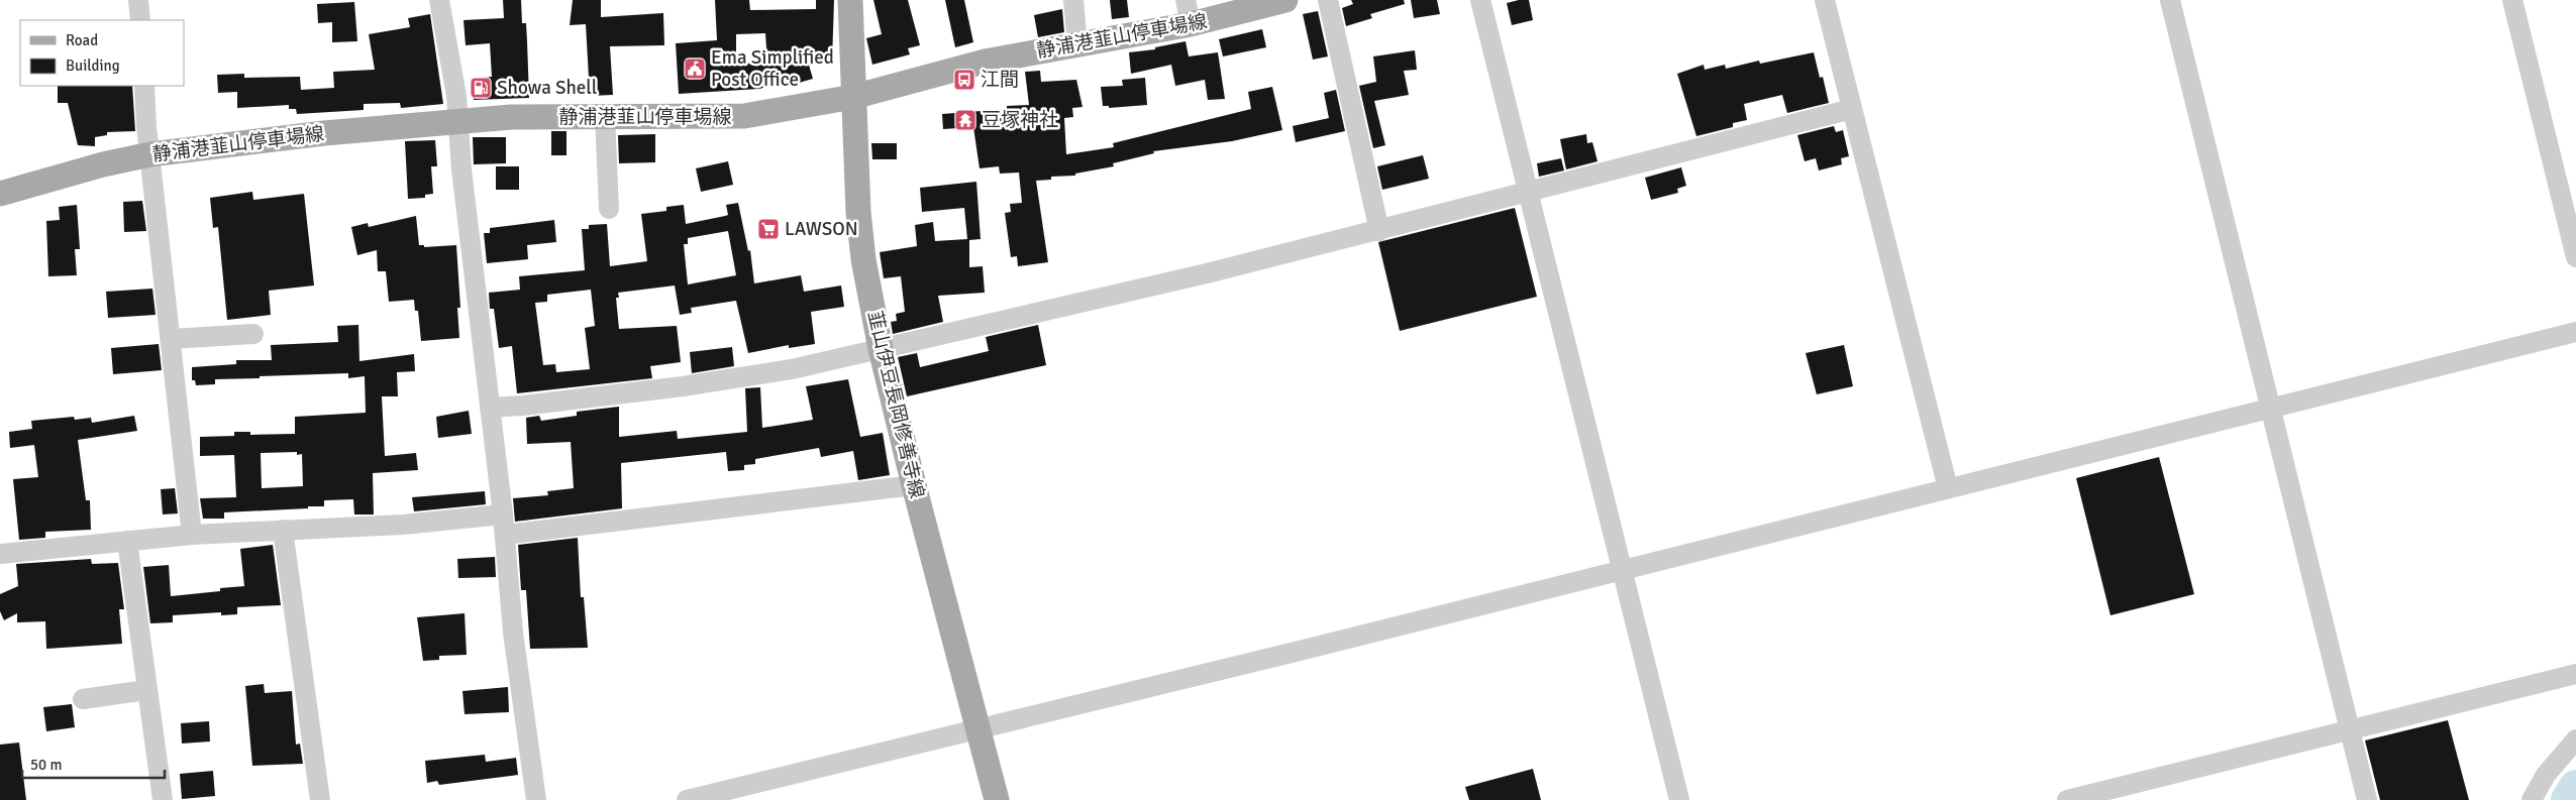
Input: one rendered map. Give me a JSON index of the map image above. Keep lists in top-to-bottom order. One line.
{"streets":{"main road":["静浦港韮山停車場線","韮山伊豆長岡修善寺線"]},"crossings":[["静浦港韮山停車場線","韮山伊豆長岡修善寺線"]],"places":{"public building":["Ema Simplified Post Office"],"bus stop":["江間"],"fuel station":["Showa Shell"],"temple":["豆塚神社"],"supermarket":["LAWSON"]},"legend":["Road","Building"],"scale_bar":"50 m"}
